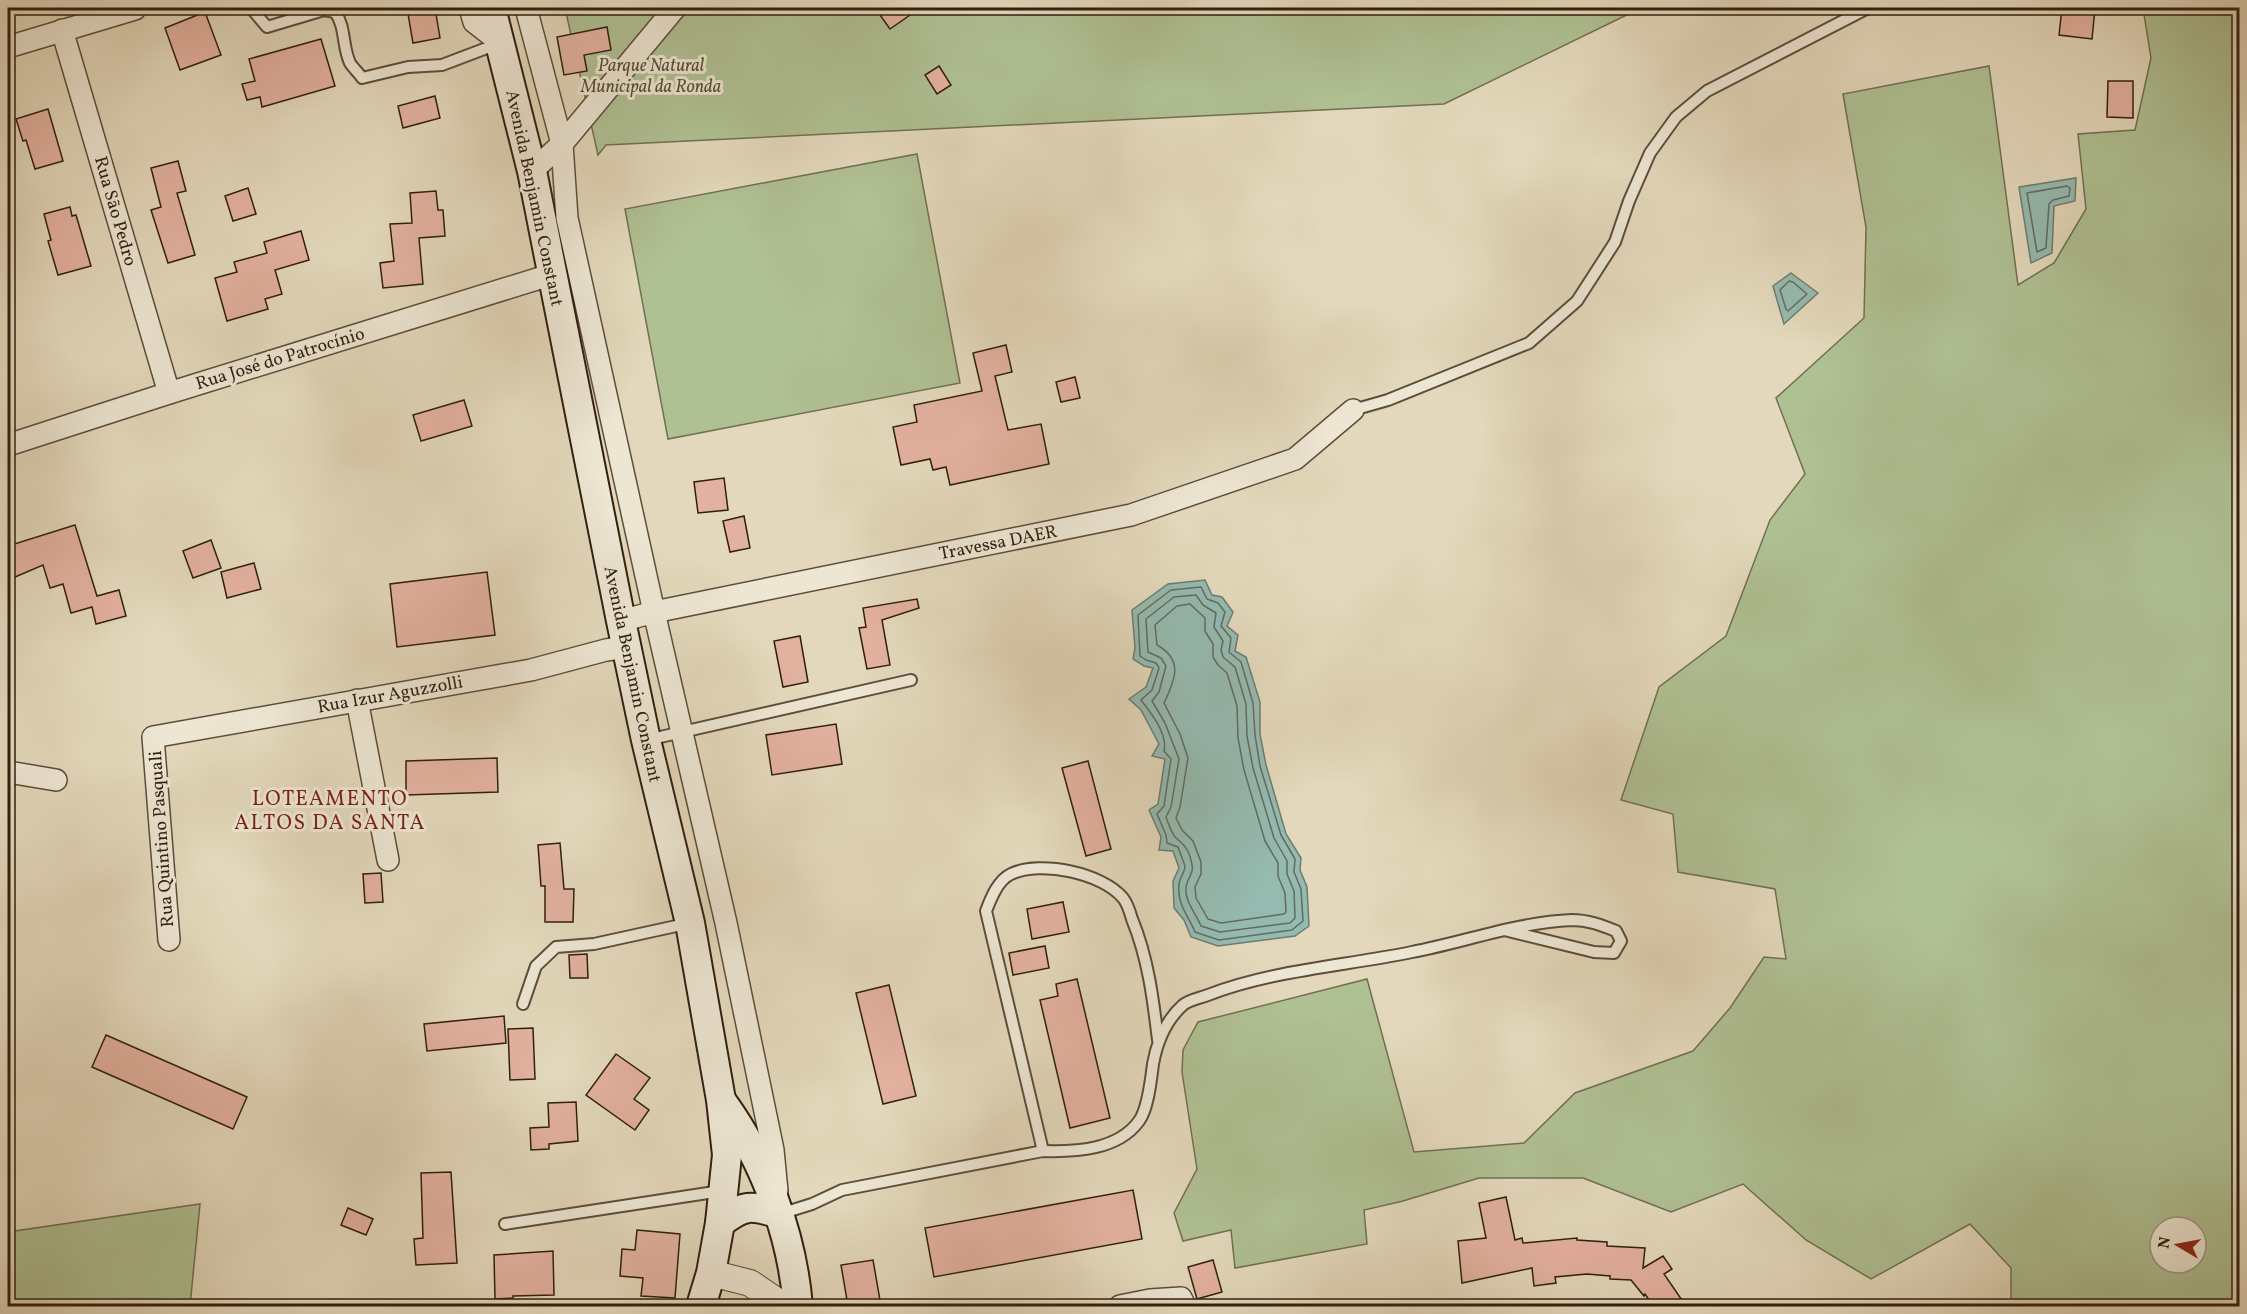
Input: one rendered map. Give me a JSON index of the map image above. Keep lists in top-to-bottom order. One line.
{"streets":{"main road":["Avenida Benjamin Constant"],"street":["Rua São Pedro","Rua José do Patrocínio","Travessa DAER","Rua Izur Aguzzolli","Rua Quintino Pasquali"]},"crossings":[["Avenida Benjamin Constant","Rua José do Patrocínio"],["Avenida Benjamin Constant","Travessa DAER"],["Avenida Benjamin Constant","Rua Izur Aguzzolli"],["Rua São Pedro","Rua José do Patrocínio"],["Travessa DAER","Rua Izur Aguzzolli"],["Rua Izur Aguzzolli","Rua Quintino Pasquali"]],"districts":["LOTEAMENTO ALTOS DA SANTA"],"parks":["Parque Natural Municipal da Ronda"],"north":"left"}
